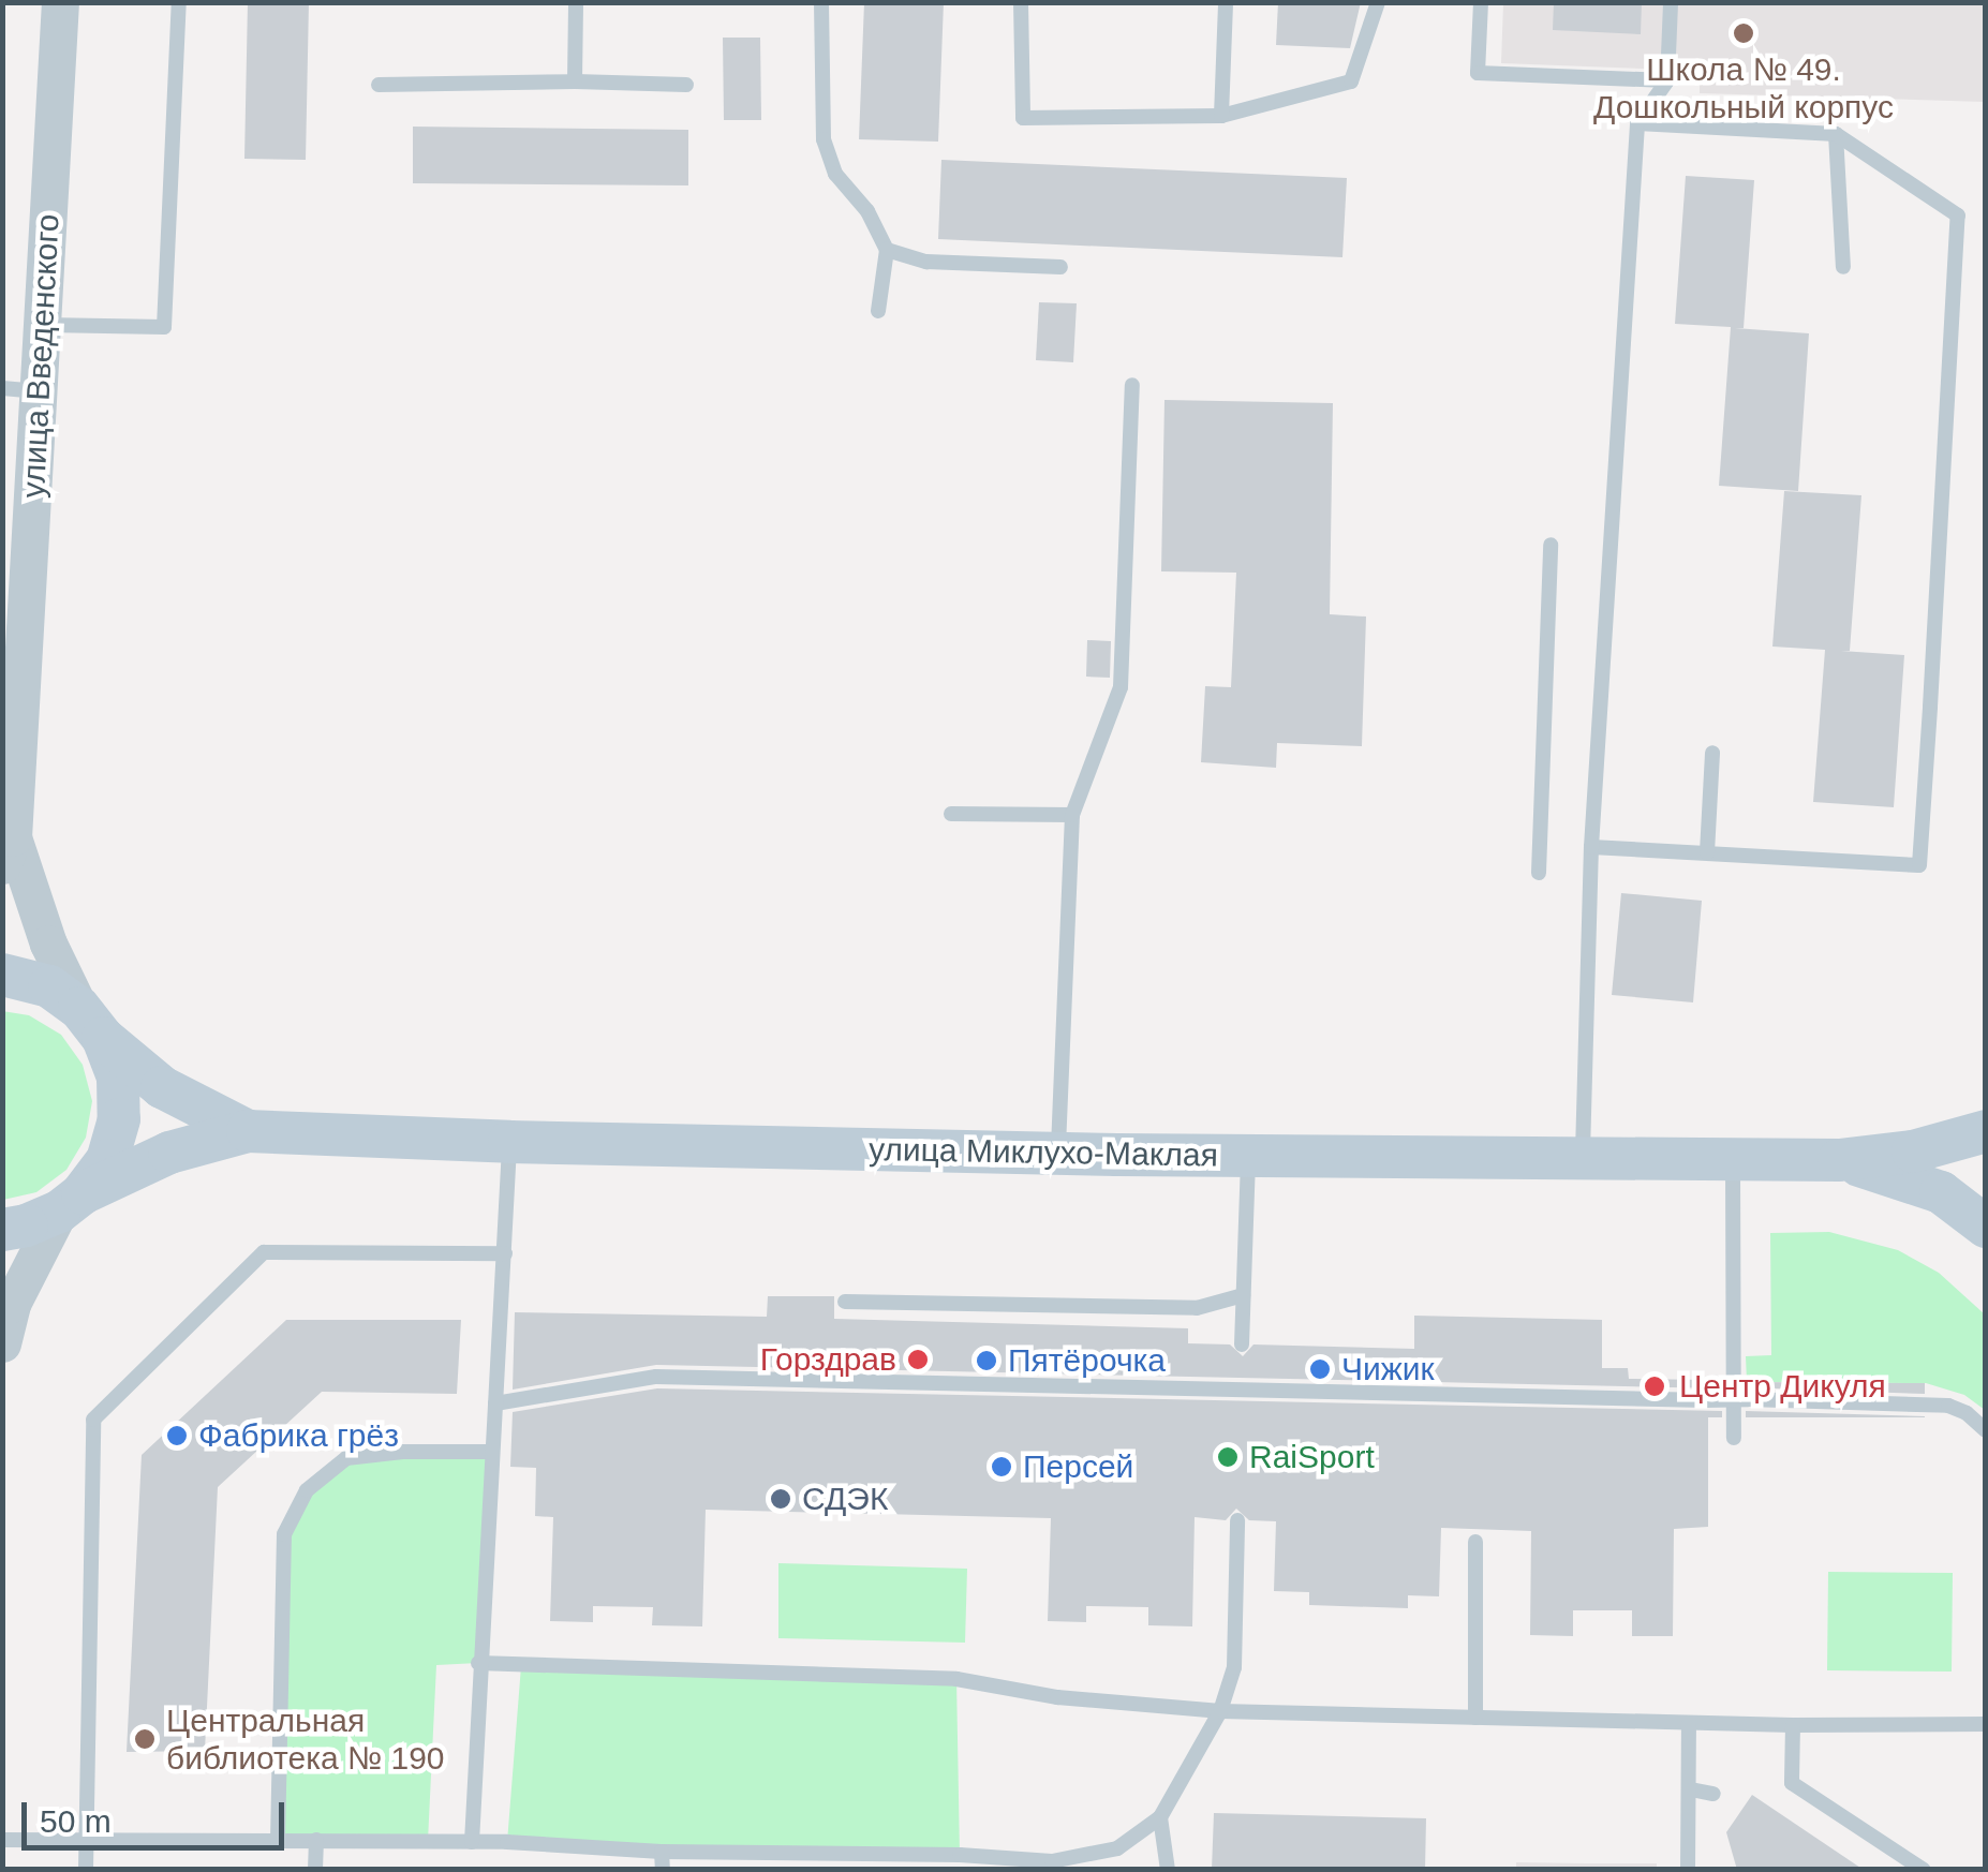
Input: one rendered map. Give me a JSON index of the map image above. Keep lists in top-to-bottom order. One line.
{"streets":{"main road":["улица Миклухо-Маклая"],"street":["улица Введенского"]},"crossings":[["улица Введенского","улица Миклухо-Маклая"]],"places":["Школа № 49. Дошкольный корпус","Горздрав","Пятёрочка","Чижик","Центр Дикуля","Фабрика грёз","RaiSport","Персей","СДЭК","Центральная библиотека № 190"],"scale_bar":"50 m"}
